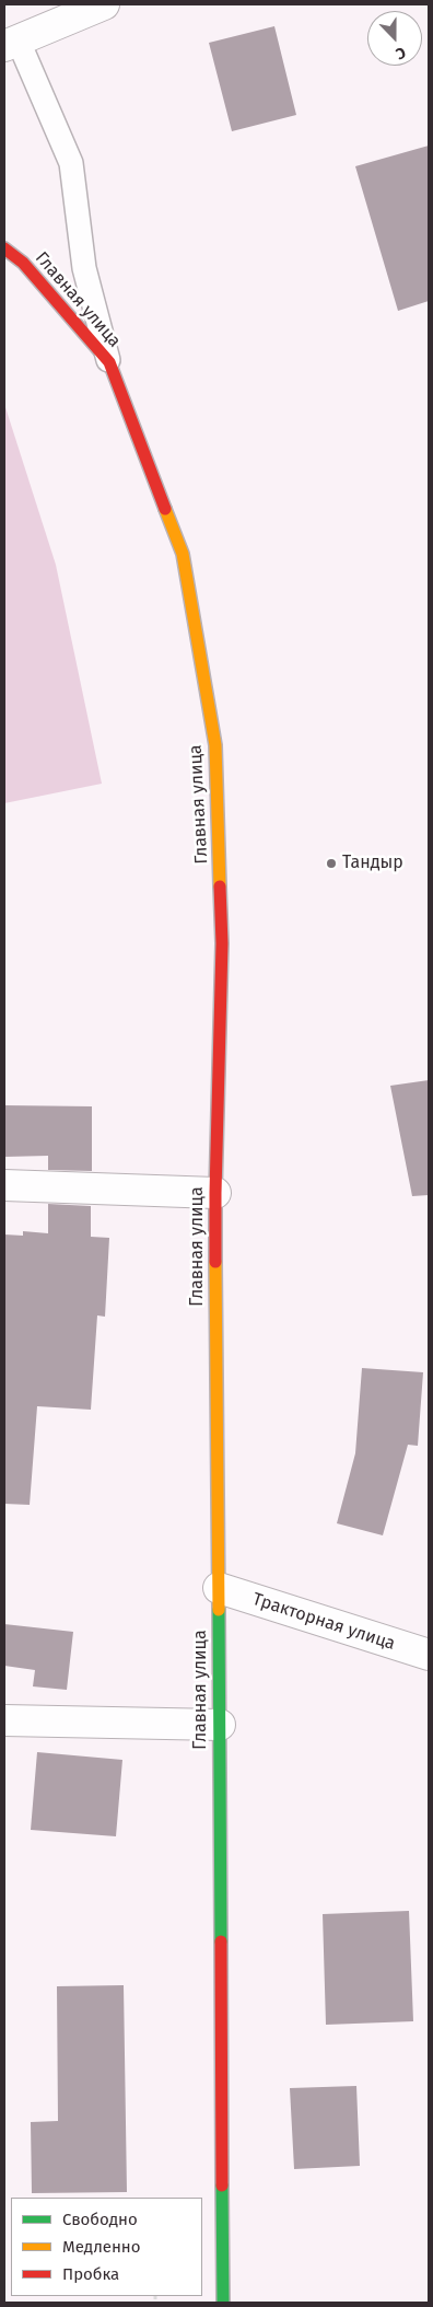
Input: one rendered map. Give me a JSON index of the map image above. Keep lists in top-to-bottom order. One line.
{"streets":{"main road":["Главная улица"],"street":["Тракторная улица"]},"crossings":[["Главная улица","Тракторная улица"]],"places":["Тандыр"],"legend":["Свободно","Медленно","Пробка"],"north":"bottom"}
